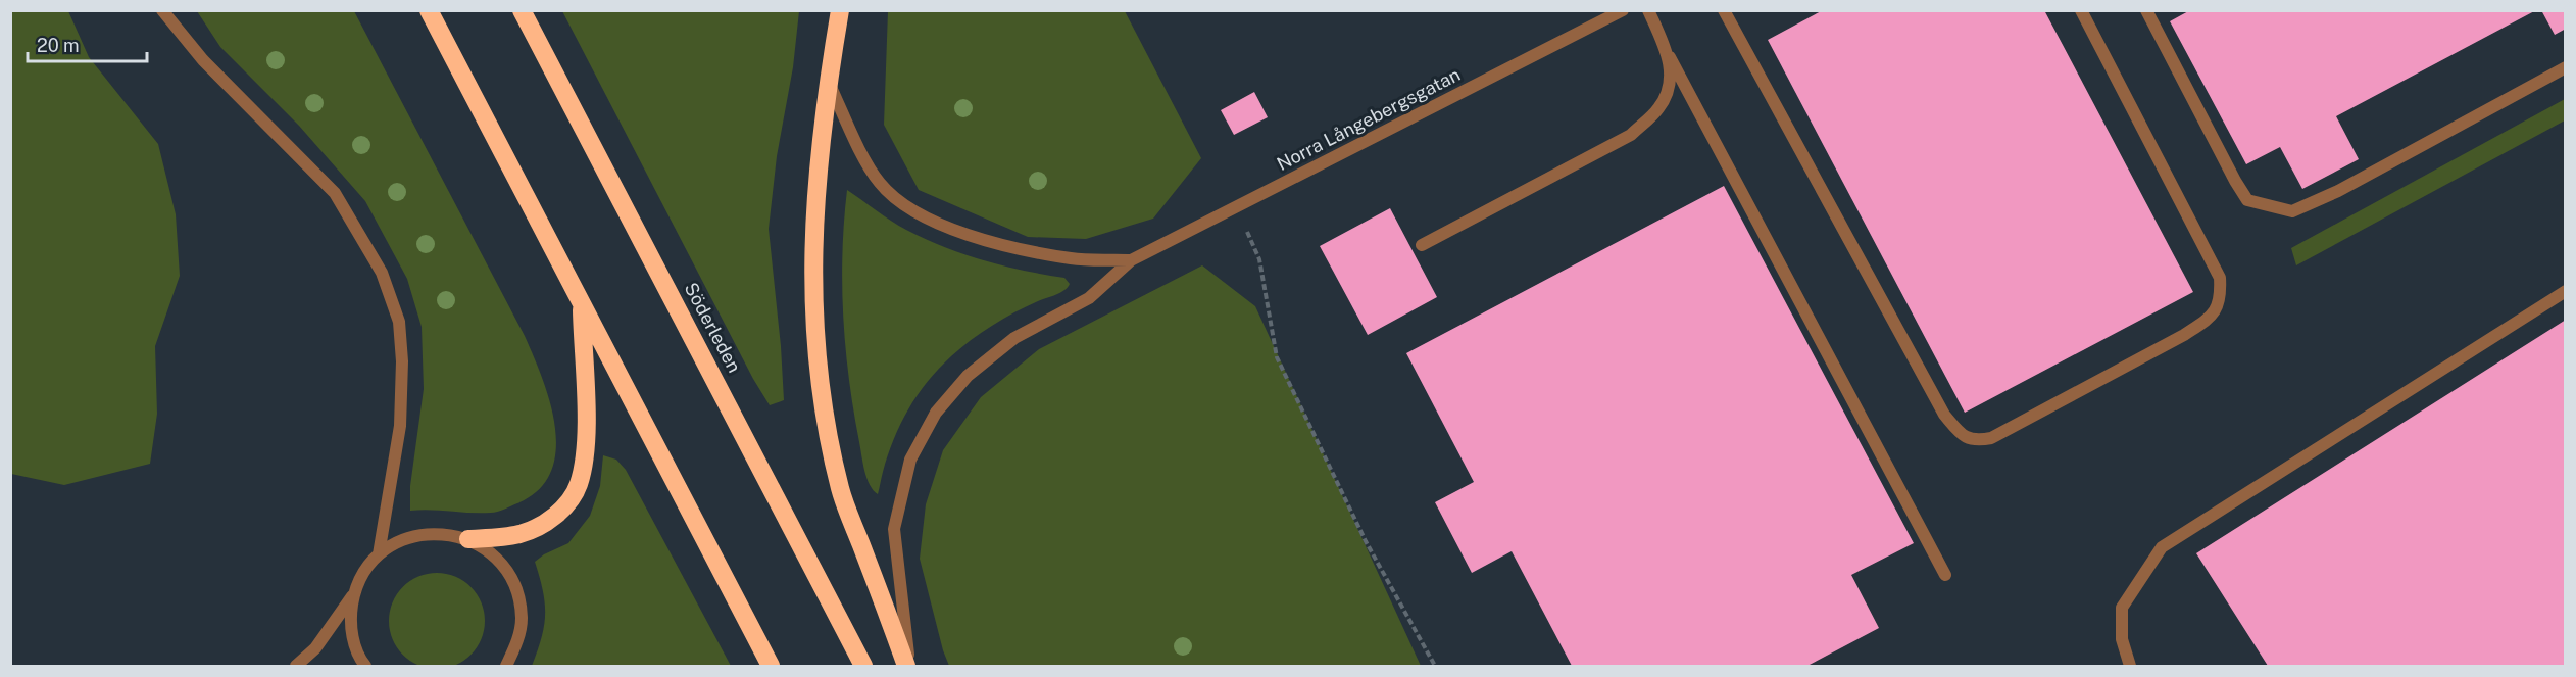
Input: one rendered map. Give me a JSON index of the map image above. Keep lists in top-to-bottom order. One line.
{"streets":{"highway":["Söderleden"],"street":["Norra Långebergsgatan"]},"scale_bar":"20 m"}
